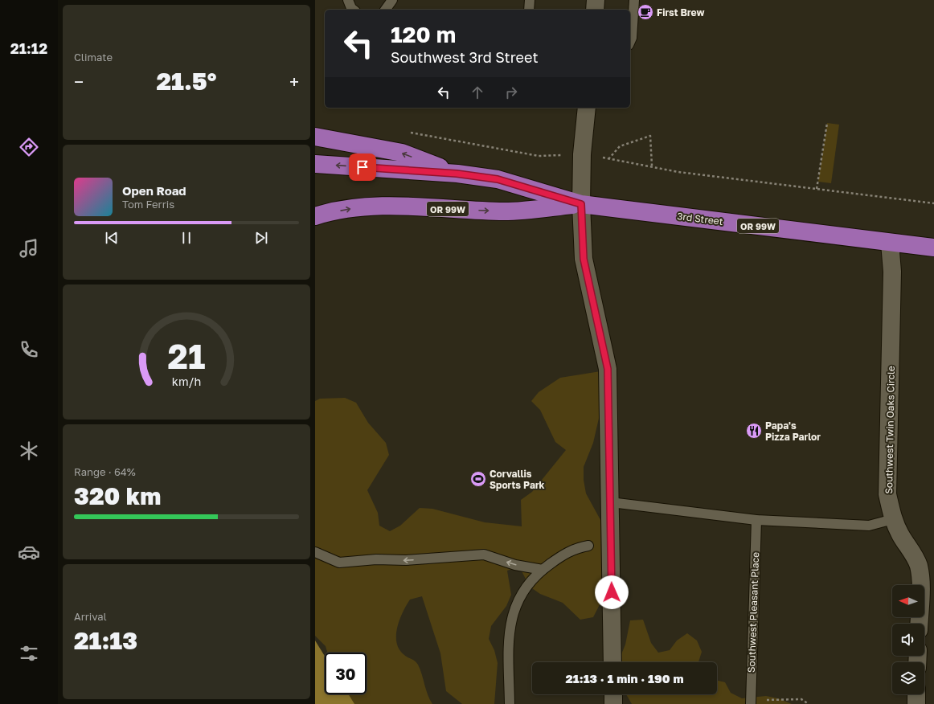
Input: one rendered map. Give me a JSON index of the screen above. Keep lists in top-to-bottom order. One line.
{"streets":{"highway":["OR 99W","3rd Street"],"street":["Southwest Twin Oaks Circle"],"lane":["Southwest Pleasant Place"]},"crossings":[["OR 99W","3rd Street"],["3rd Street","Southwest Twin Oaks Circle"]],"places":{"cafe":["First Brew"],"restaurant":["Papa's Pizza Parlor"],"sports":["Corvallis Sports Park"]},"north":"left","page":{"tabs":"21:12","tile":["Climate",["Range · 64%","320 km"],["Arrival","21:13"]],"turn":["120 m","Southwest 3rd Street"],"heat":["−","21.5°","+"],"song":["Open Road","Tom Ferris"],"limit":"30","trip":"21:13 · 1 min · 190 m","gauge":["21","km/h"]}}
